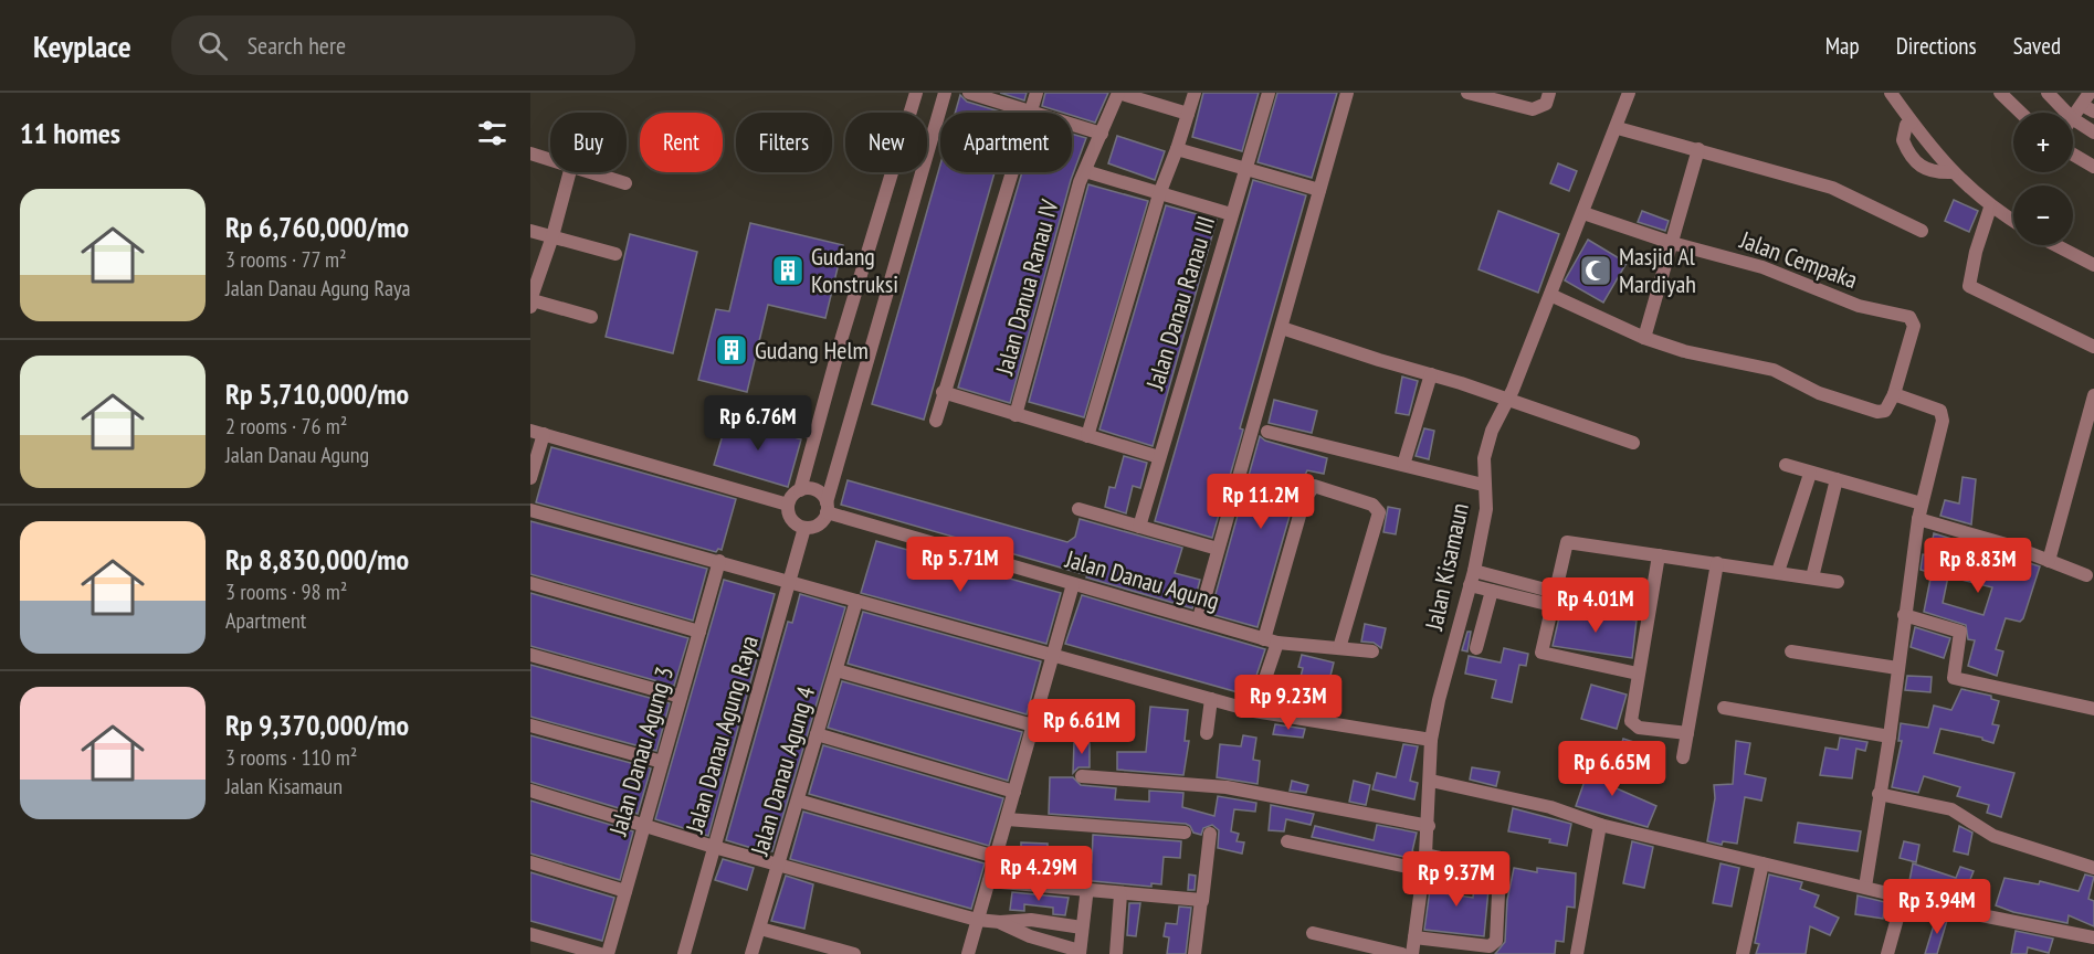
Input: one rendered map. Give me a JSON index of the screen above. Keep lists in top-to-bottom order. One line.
{"streets":{"street":["Jalan Cempaka","Jalan Danua Ranau IV","Jalan Danau Ranau III","Jalan Kisamaun","Jalan Danau Agung","Jalan Danau Agung Raya","Jalan Danau Agung 3","Jalan Danau Agung 4"]},"crossings":[["Jalan Cempaka","Jalan Kisamaun"],["Jalan Danau Agung","Jalan Danau Agung Raya"]],"places":{"building":["Gudang Konstruksi","Gudang Helm"],"mosque":["Masjid Al Mardiyah"]},"page":{"header":"Keyplace","search":"Search here","nav":["Map","Directions","Saved"],"heading":"11 homes","map_buttons":["+","−"],"chip":["Buy","Rent","Filters","New","Apartment"],"list":[{"name":"Rp 6,760,000/mo","note":"3 rooms · 77 m² · Jalan Danau Agung Raya"},{"name":"Rp 5,710,000/mo","note":"2 rooms · 76 m² · Jalan Danau Agung"},{"name":"Rp 8,830,000/mo","note":"3 rooms · 98 m² · Apartment"},{"name":"Rp 9,370,000/mo","note":"3 rooms · 110 m² · Jalan Kisamaun"}],"price":["Rp 6.76M","Rp 11.2M","Rp 5.71M","Rp 8.83M","Rp 4.01M","Rp 9.23M","Rp 6.61M","Rp 6.65M","Rp 4.29M","Rp 9.37M","Rp 3.94M"]}}
